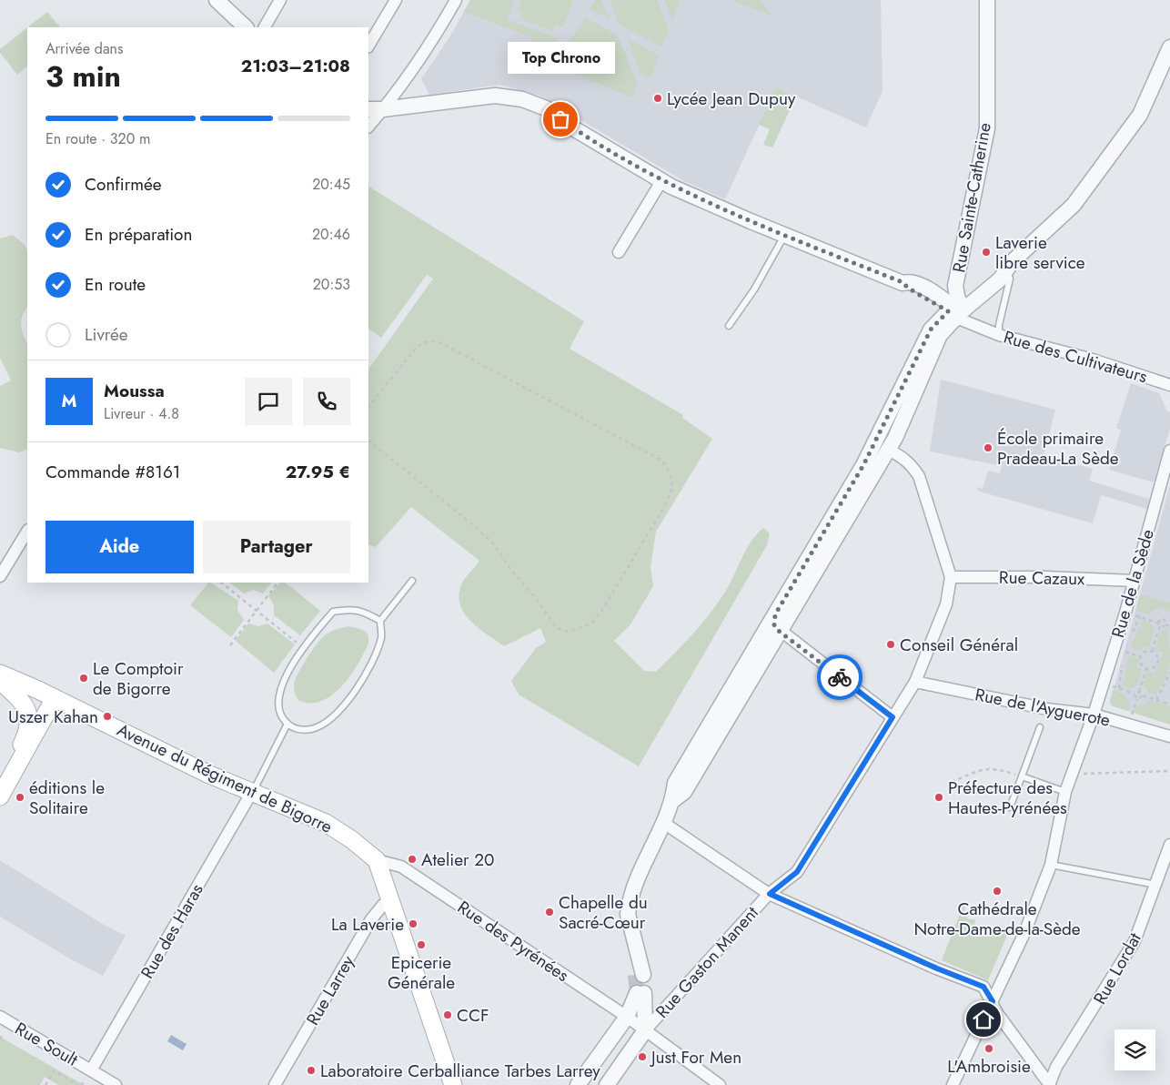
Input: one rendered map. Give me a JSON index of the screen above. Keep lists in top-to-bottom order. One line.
{"streets":{"main road":["Avenue du Régiment de Bigorre"],"street":["Rue Sainte-Catherine","Rue des Cultivateurs","Rue Cazaux","Rue de la Sède","Rue de l'Ayguerote","Rue des Haras","Rue des Pyrénées","Rue Gaston Manent","Rue Lordat","Rue Larrey","Rue Soult"]},"crossings":[["Rue Sainte-Catherine","Rue des Cultivateurs"],["Rue Cazaux","Rue de la Sède"],["Rue Cazaux","Rue Gaston Manent"],["Rue de la Sède","Rue de l'Ayguerote"],["Rue de l'Ayguerote","Rue Gaston Manent"],["Avenue du Régiment de Bigorre","Rue des Haras"],["Avenue du Régiment de Bigorre","Rue des Pyrénées"],["Rue des Haras","Rue Soult"],["Rue des Pyrénées","Rue Gaston Manent"]],"places":["Lycée Jean Dupuy","Top Chrono","Laverie libre service","École primaire Pradeau-La Sède","Conseil Général","Le Comptoir de Bigorre","Uszer Kahan","éditions le Solitaire","Préfecture des Hautes-Pyrénées","Atelier 20","Cathédrale Notre-Dame-de-la-Sède","Chapelle du Sacré-Cœur","La Laverie","Epicerie Générale","CCF","L'Ambroisie","Just For Men","Laboratoire Cerballiance Tarbes Larrey"],"page":{"heading":["3 min","Arrivée dans","21:03–21:08"],"panel":["Moussa","Livreur · 4.8","Commande #8161","27.95 €"],"bubble":"Top Chrono","bar":"En route · 320 m","list":[["Confirmée","20:45"],["En préparation","20:46"],["En route","20:53"],"Livrée"],"round":"M","buttons":["Aide","Partager"]}}
